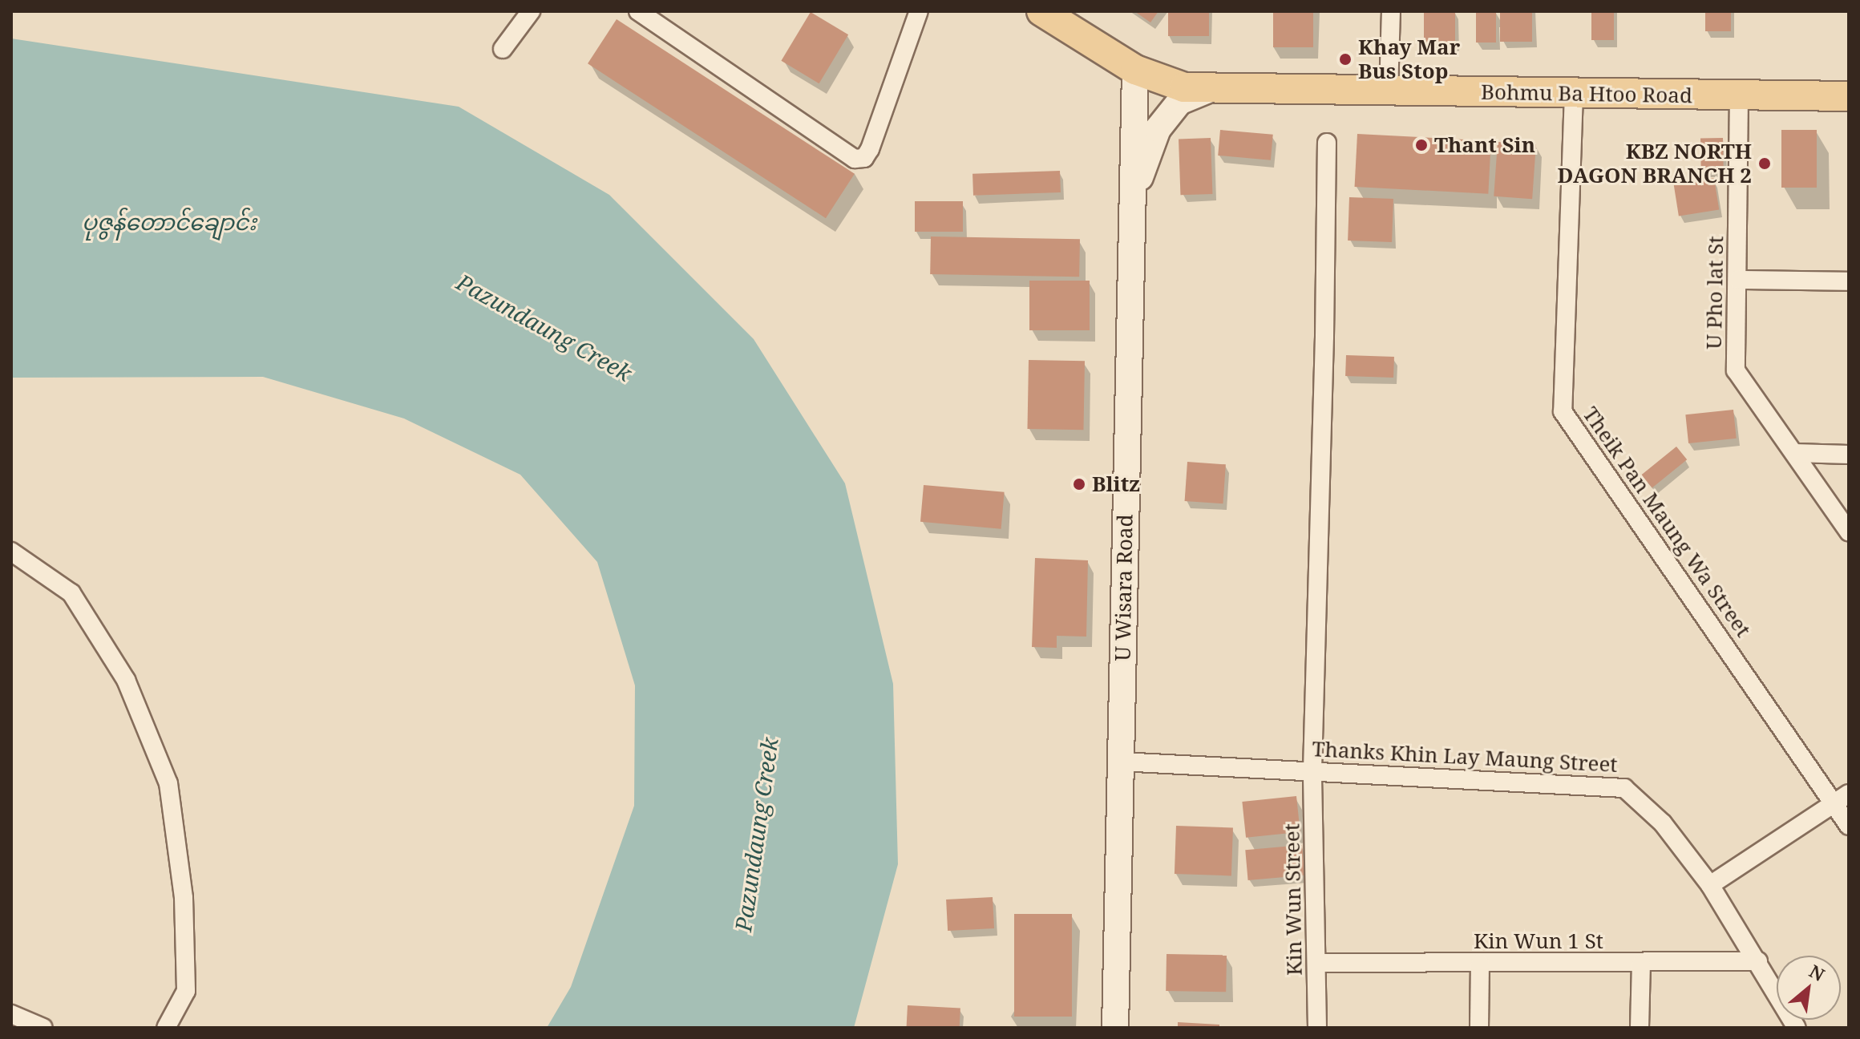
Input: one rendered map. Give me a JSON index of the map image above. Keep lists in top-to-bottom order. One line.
{"streets":{"main road":["Bohmu Ba Htoo Road","U Wisara Road"],"street":["U Pho lat St","Theik Pan Maung Wa Street","Thanks Khin Lay Maung Street","Kin Wun Street","Kin Wun 1 St"]},"crossings":[["Bohmu Ba Htoo Road","U Pho lat St"],["Bohmu Ba Htoo Road","Theik Pan Maung Wa Street"],["Bohmu Ba Htoo Road","U Wisara Road"],["U Wisara Road","Thanks Khin Lay Maung Street"],["Thanks Khin Lay Maung Street","Kin Wun Street"],["Thanks Khin Lay Maung Street","Kin Wun 1 St"],["Kin Wun Street","Kin Wun 1 St"]],"water":["ပုဇွန်တောင်ချောင်း","Pazundaung Creek"],"places":["Khay Mar Bus Stop","Thant Sin","KBZ NORTH DAGON BRANCH 2","Blitz"],"north":"top right"}
